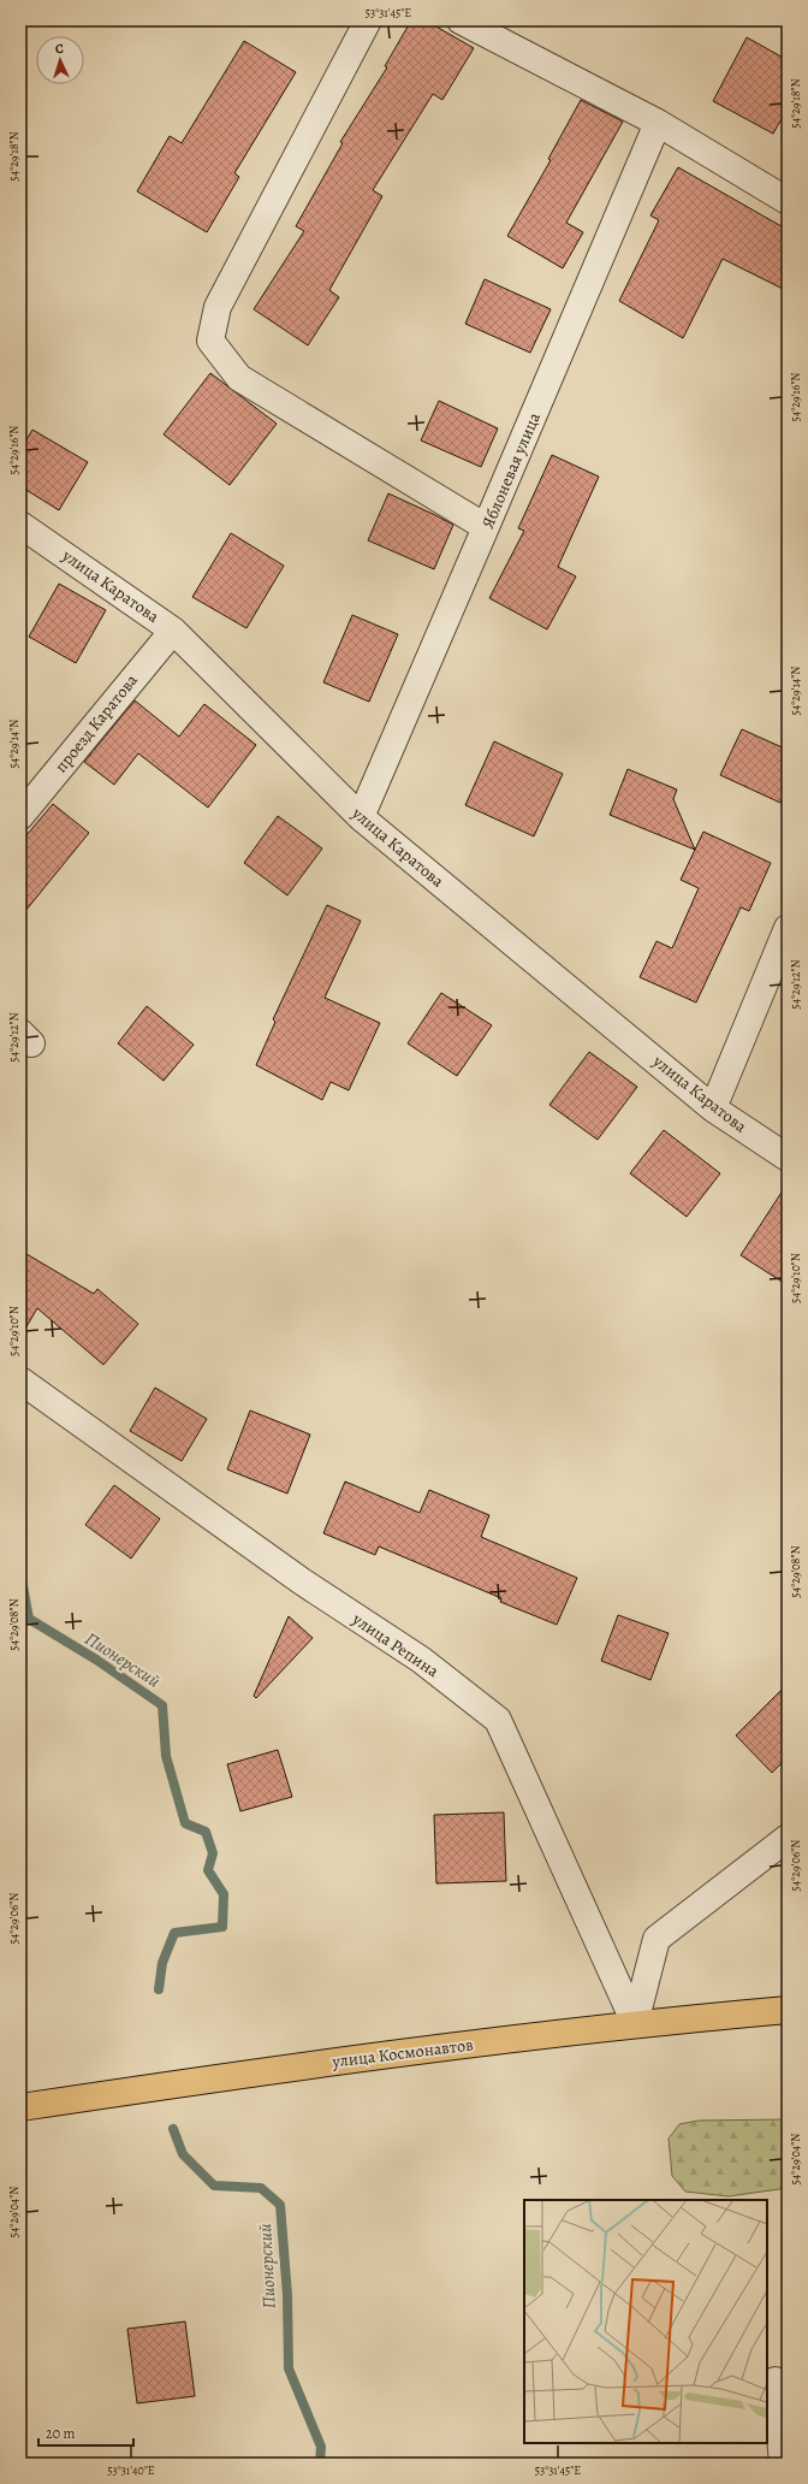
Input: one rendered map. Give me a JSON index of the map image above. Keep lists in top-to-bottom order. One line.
{"streets":{"main road":["улица Космонавтов"],"street":["Яблоневая улица","улица Каратова","проезд Каратова","улица Репина"]},"crossings":[["Яблоневая улица","улица Каратова"],["улица Каратова","проезд Каратова"],["улица Репина","улица Космонавтов"]],"water":["Пионерский"],"scale_bar":"20 m","north":"top","coordinates":["53°31'45\"E","54°29'18\"N","54°29'16\"N","54°29'14\"N","54°29'12\"N","54°29'10\"N","54°29'08\"N","54°29'06\"N","54°29'04\"N","53°31'40\"E"]}
